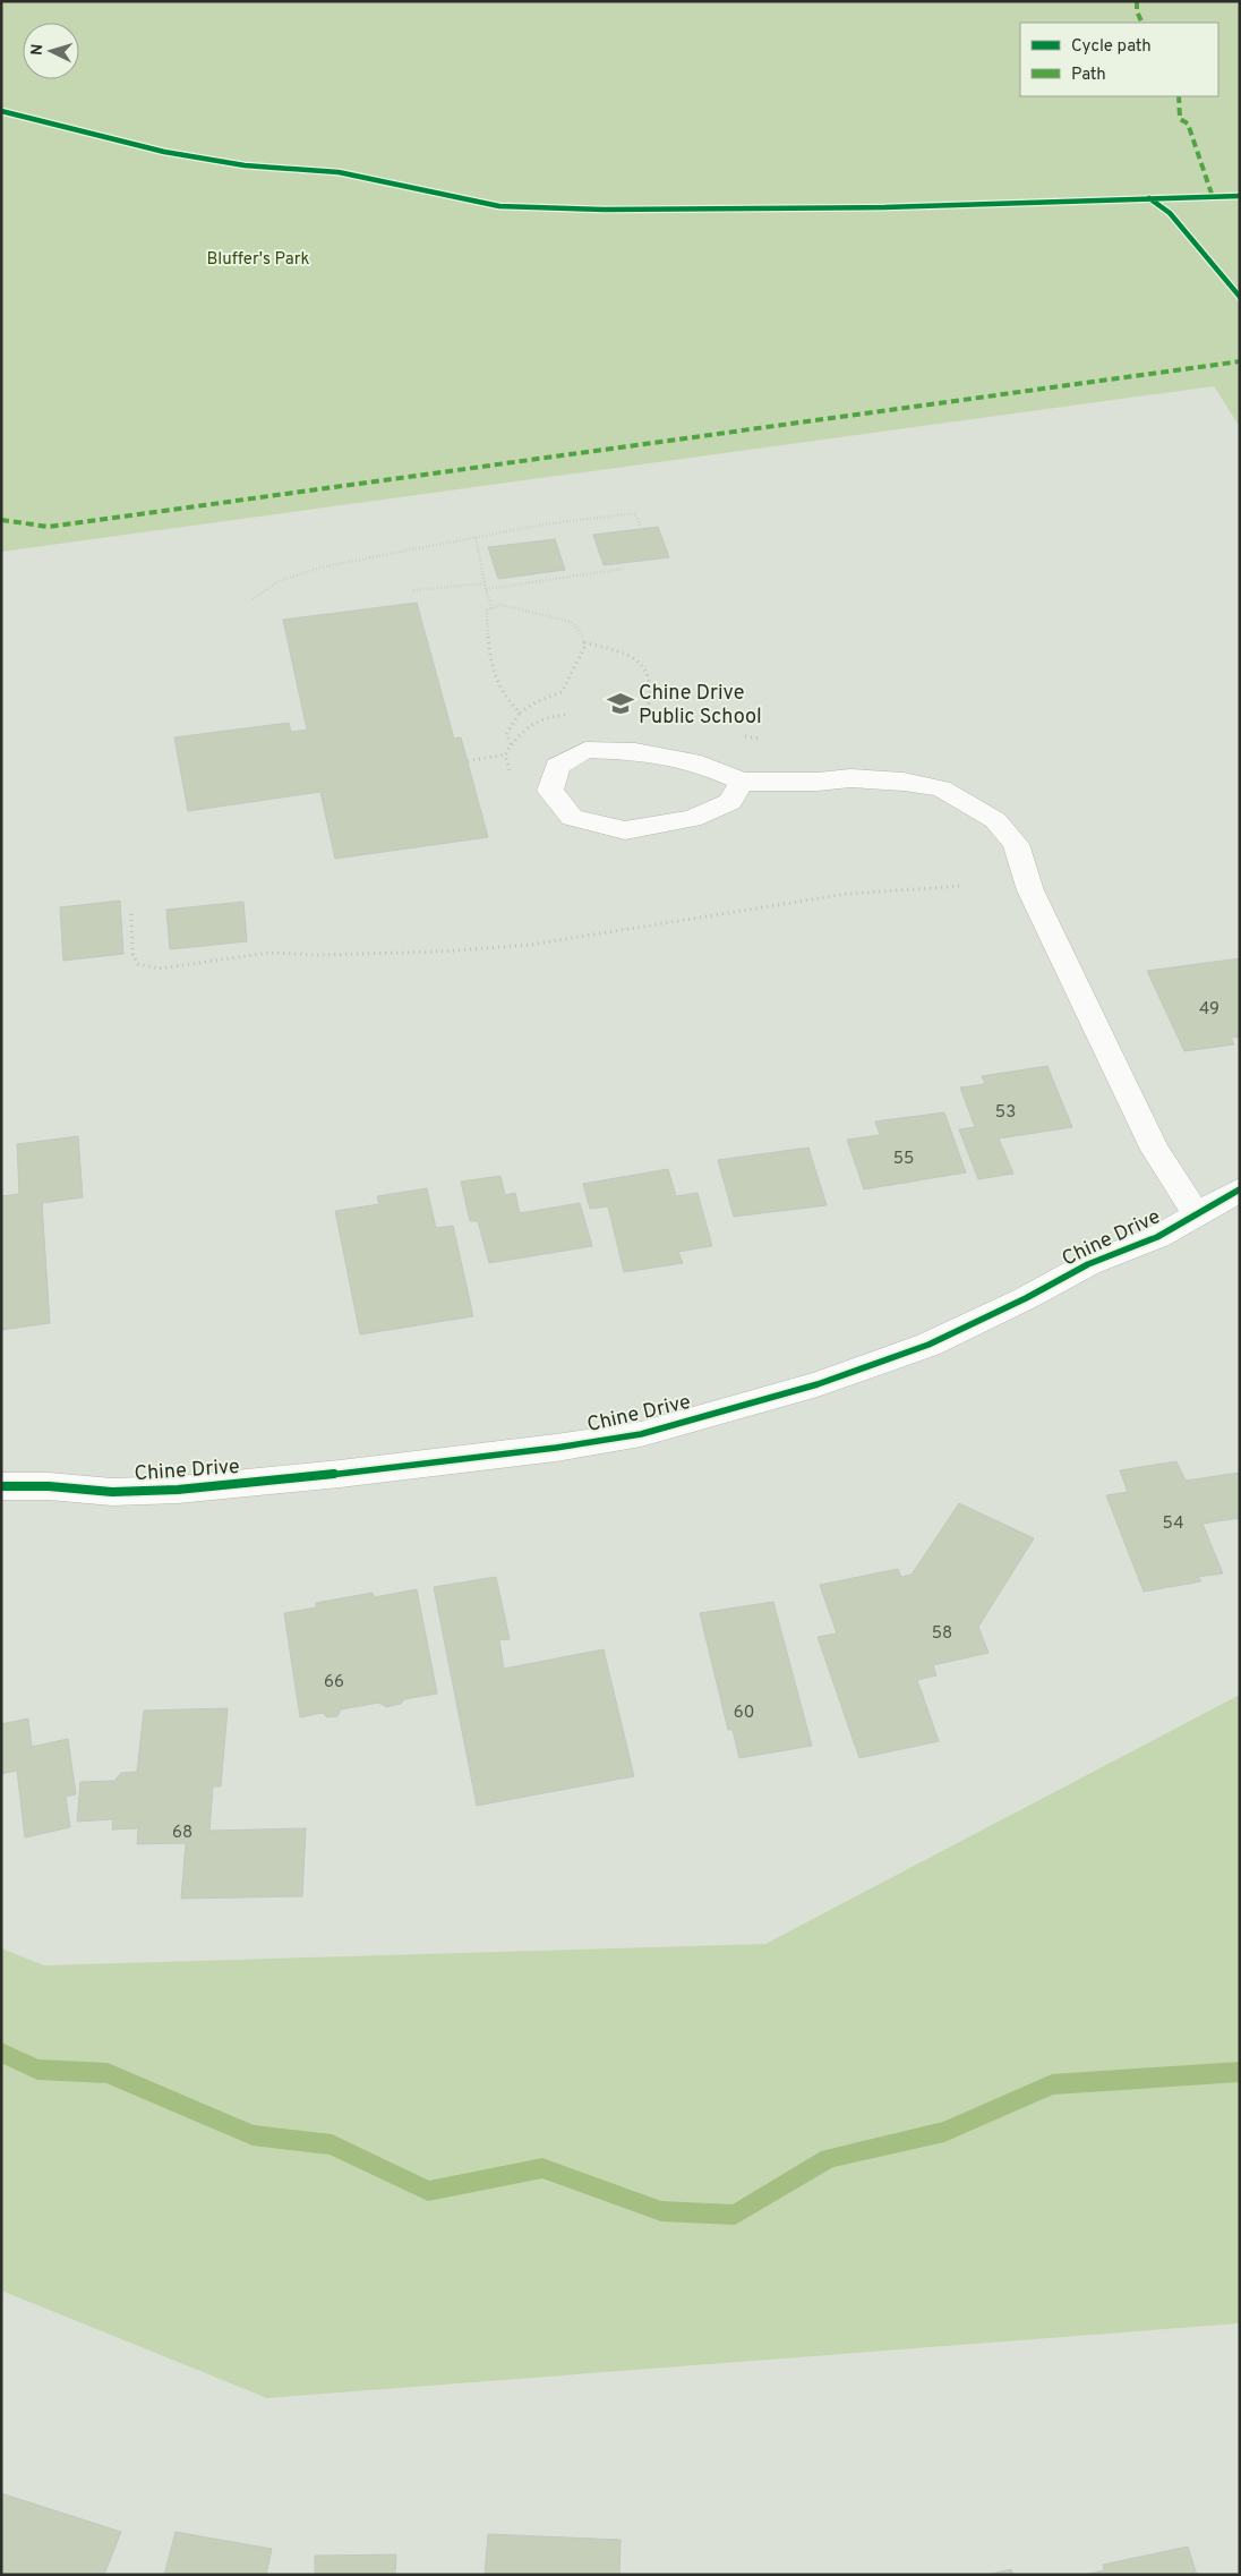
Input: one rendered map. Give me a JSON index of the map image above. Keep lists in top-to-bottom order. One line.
{"streets":{"street":["Chine Drive"]},"parks":["Bluffer's Park"],"places":{"school or university":["Chine Drive Public School"]},"house_numbers":["49","53","55","54","58","66","60","68"],"legend":["Cycle path","Path"],"north":"left"}
